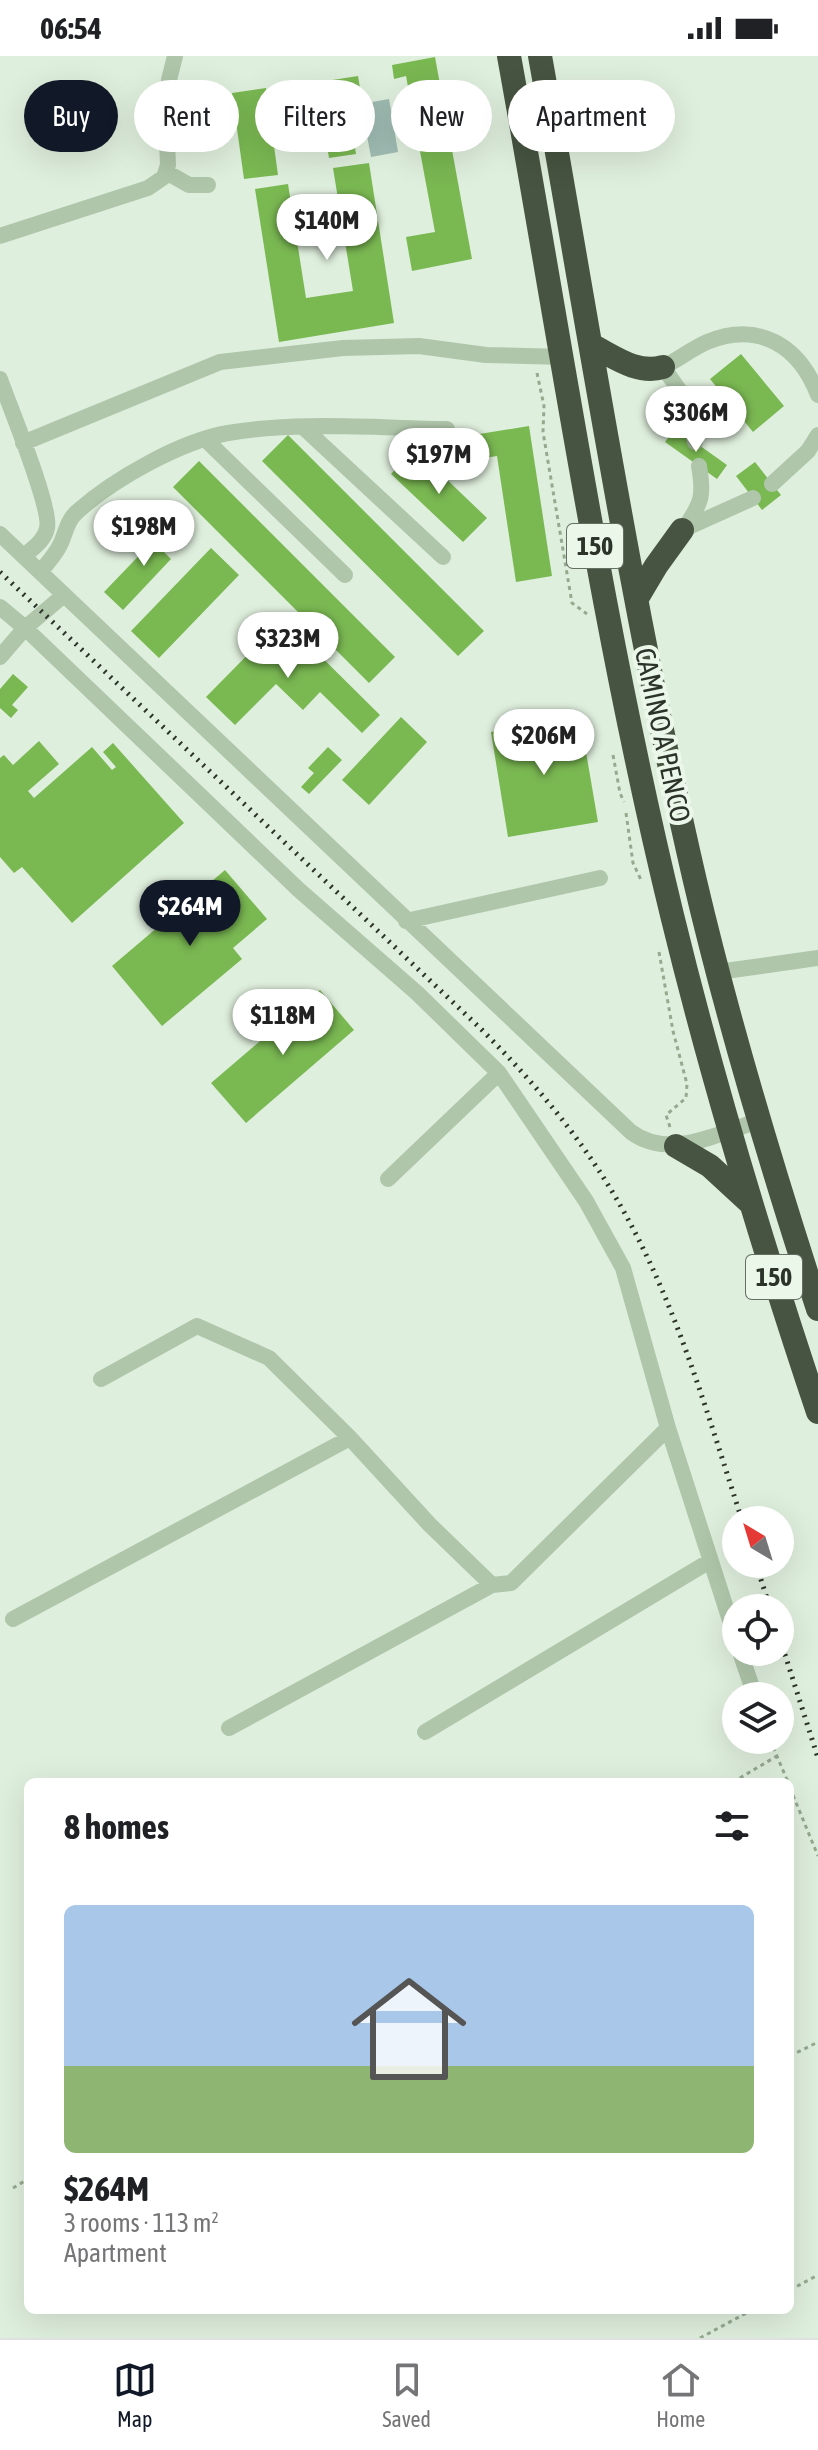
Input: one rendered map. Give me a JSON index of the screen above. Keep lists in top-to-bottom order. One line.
{"streets":{"highway":["150","CAMINO A PENCO"]},"north":"top left","page":{"status":"06:54","chip":["Buy","Rent","Filters","New","Apartment"],"price":["$140M","$306M","$197M","$198M","$323M","$206M","$264M","$118M"],"heading":"8 homes","list":[{"name":"$264M","note":"3 rooms · 113 m² · Apartment"}],"tabs":["Map","Saved","Home"]}}
